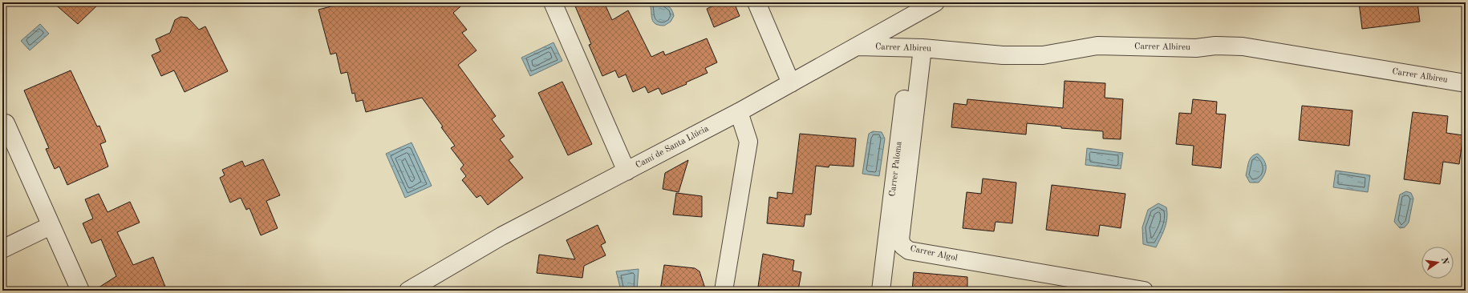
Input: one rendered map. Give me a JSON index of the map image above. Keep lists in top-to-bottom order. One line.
{"streets":{"street":["Carrer Albireu","Camí de Santa Llúcia","Carrer Paloma","Carrer Algol"]},"crossings":[["Carrer Albireu","Camí de Santa Llúcia"],["Carrer Albireu","Carrer Paloma"],["Carrer Albireu","Carrer Algol"],["Carrer Paloma","Carrer Algol"]],"north":"right"}
